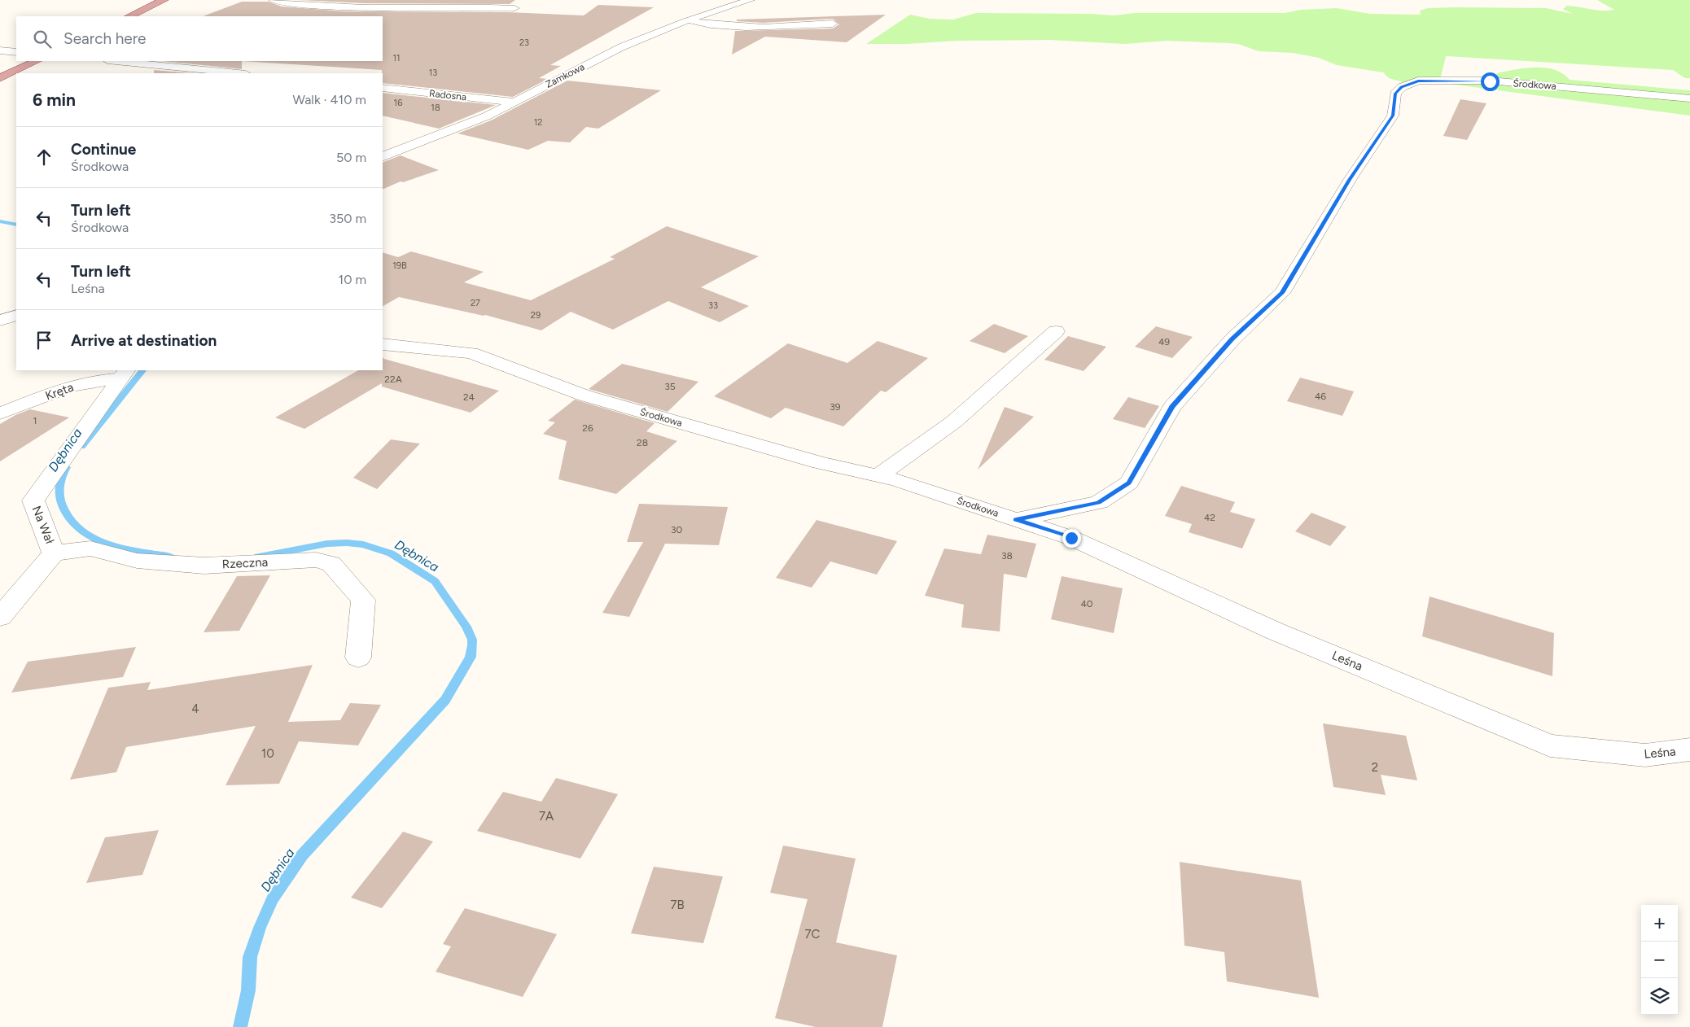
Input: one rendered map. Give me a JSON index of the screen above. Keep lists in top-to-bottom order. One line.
{"streets":{"street":["Zamkowa","Środkowa","Radosna","Kręta","Na Wał","Rzeczna","Leśna"]},"crossings":[["Zamkowa","Radosna"],["Środkowa","Leśna"],["Kręta","Na Wał"],["Na Wał","Rzeczna"]],"water":["Dębnica"],"house_numbers":["23","11","13","16","18","12","19B","27","33","29","49","22A","35","46","24","39","1","26","28","42","30","38","40","4","10","2","7A","7B","7C"],"page":{"search":"Search here","heading":["6 min","Walk · 410 m"],"list":[["Continue","Środkowa","50 m"],["Turn left","Środkowa","350 m"],["Turn left","Leśna","10 m"],"Arrive at destination"],"map_buttons":["+","−"]}}
